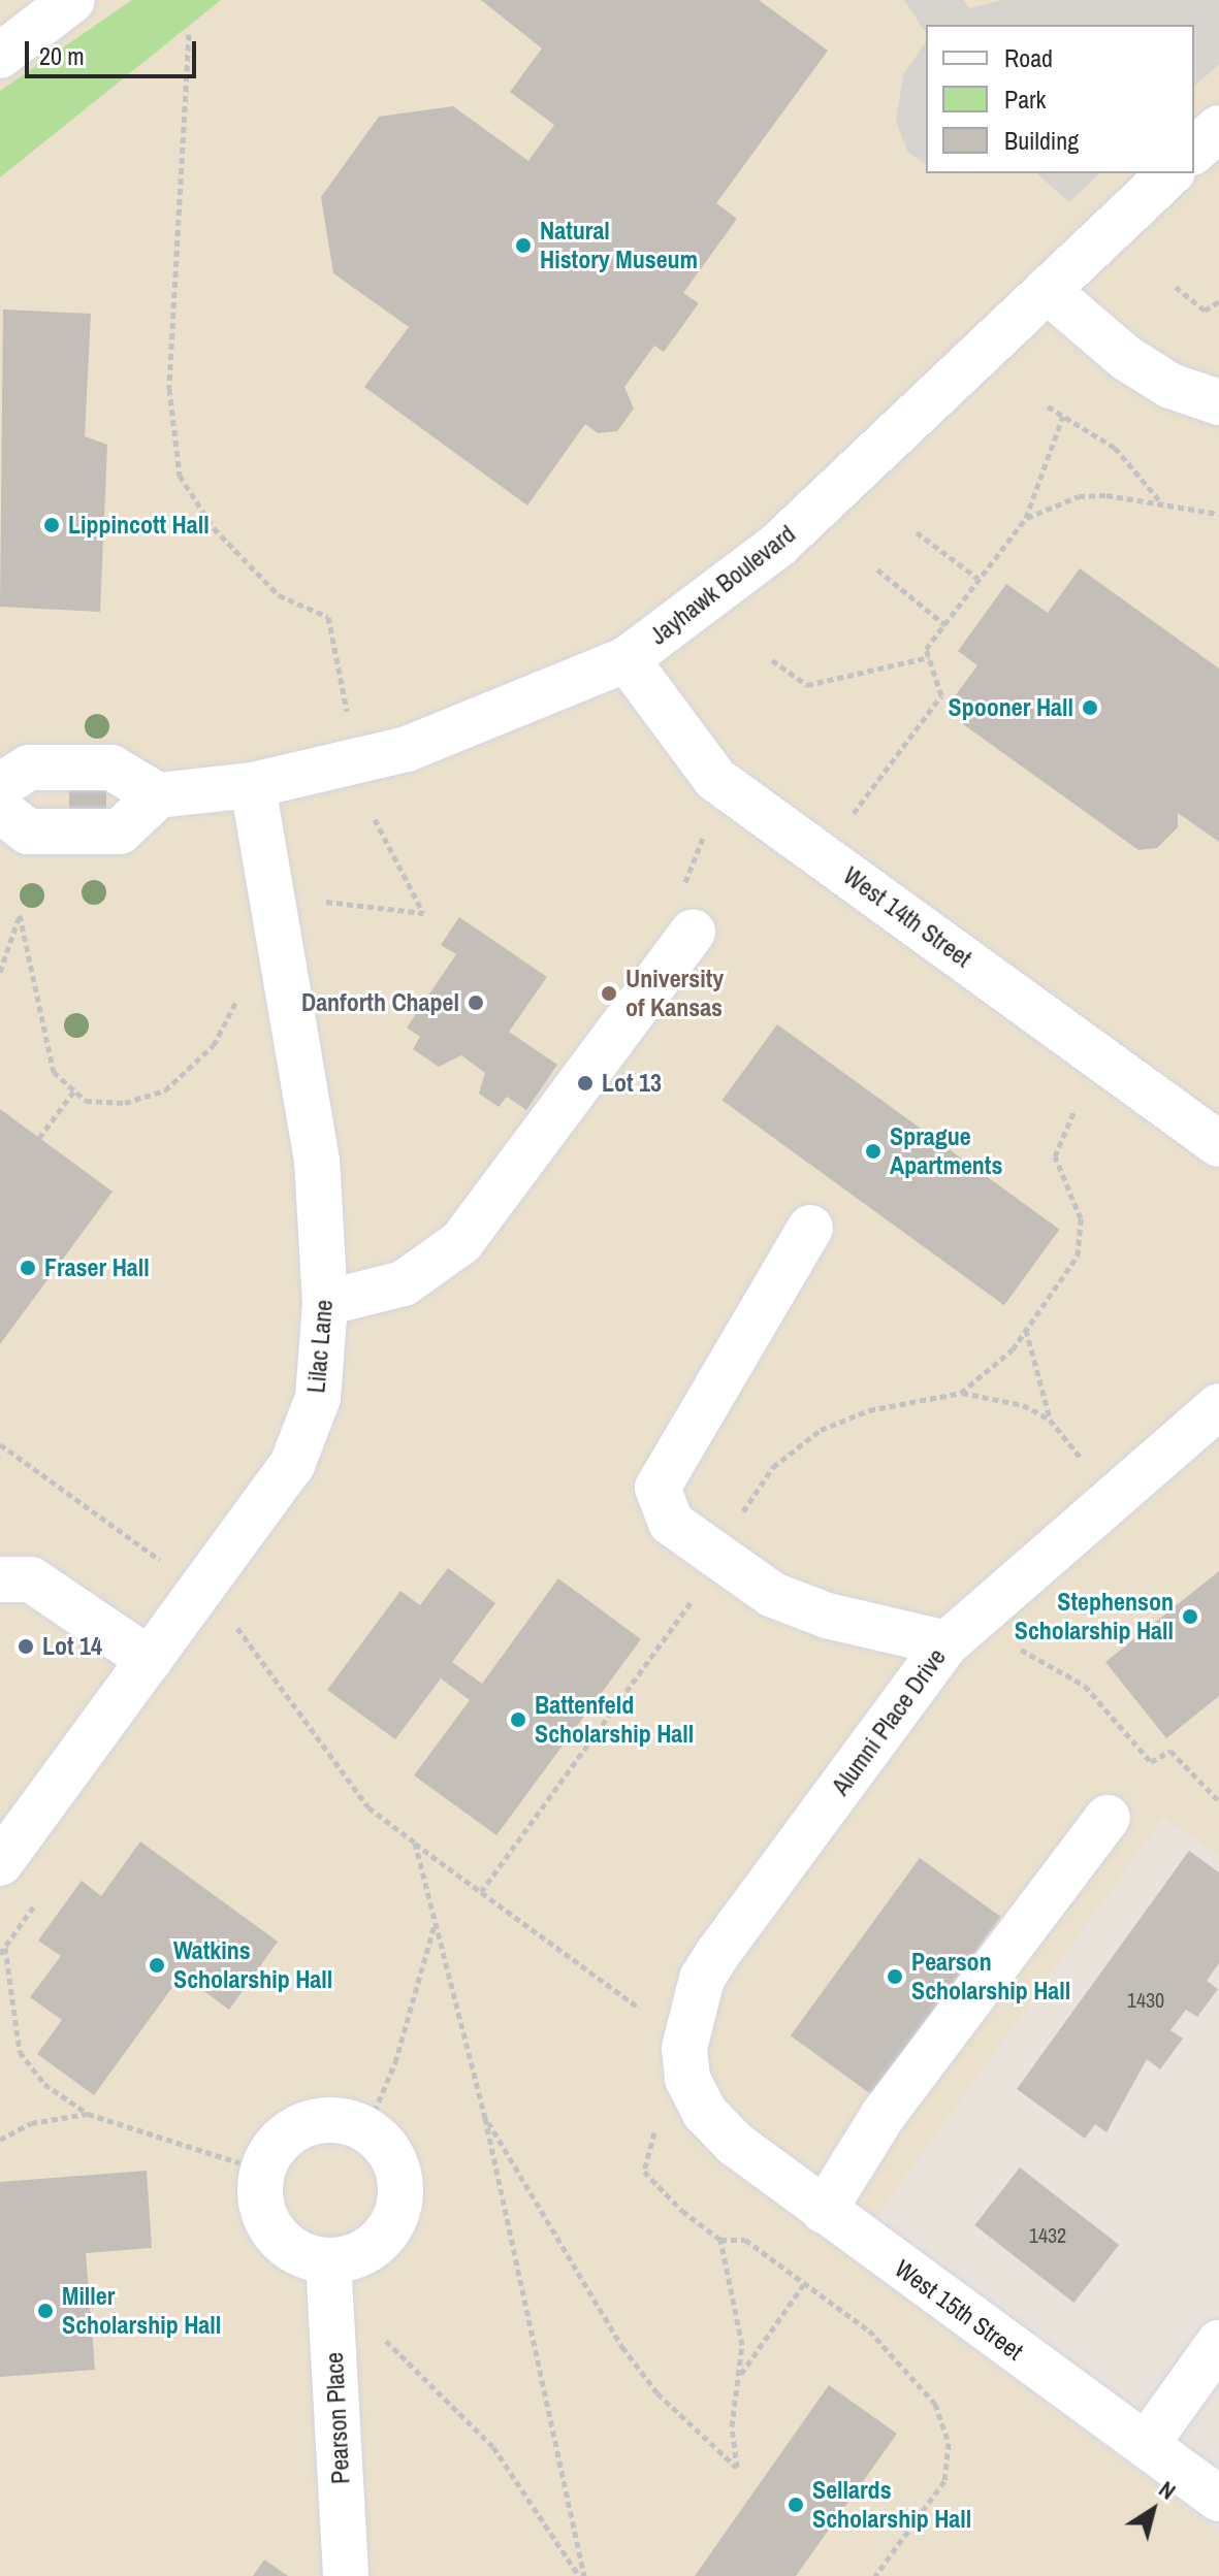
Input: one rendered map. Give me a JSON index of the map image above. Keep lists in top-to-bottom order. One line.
{"streets":{"street":["Jayhawk Boulevard","West 14th Street","Lilac Lane","Alumni Place Drive","West 15th Street","Pearson Place"]},"crossings":[["Jayhawk Boulevard","West 14th Street"],["Jayhawk Boulevard","Lilac Lane"],["Alumni Place Drive","West 15th Street"]],"places":["Natural History Museum","Lippincott Hall","Spooner Hall","University of Kansas","Danforth Chapel","Lot 13","Sprague Apartments","Fraser Hall","Stephenson Scholarship Hall","Lot 14","Battenfeld Scholarship Hall","Watkins Scholarship Hall","Pearson Scholarship Hall","Miller Scholarship Hall","Sellards Scholarship Hall"],"house_numbers":["1430","1432"],"legend":["Road","Park","Building"],"scale_bar":"20 m","north":"top right"}
